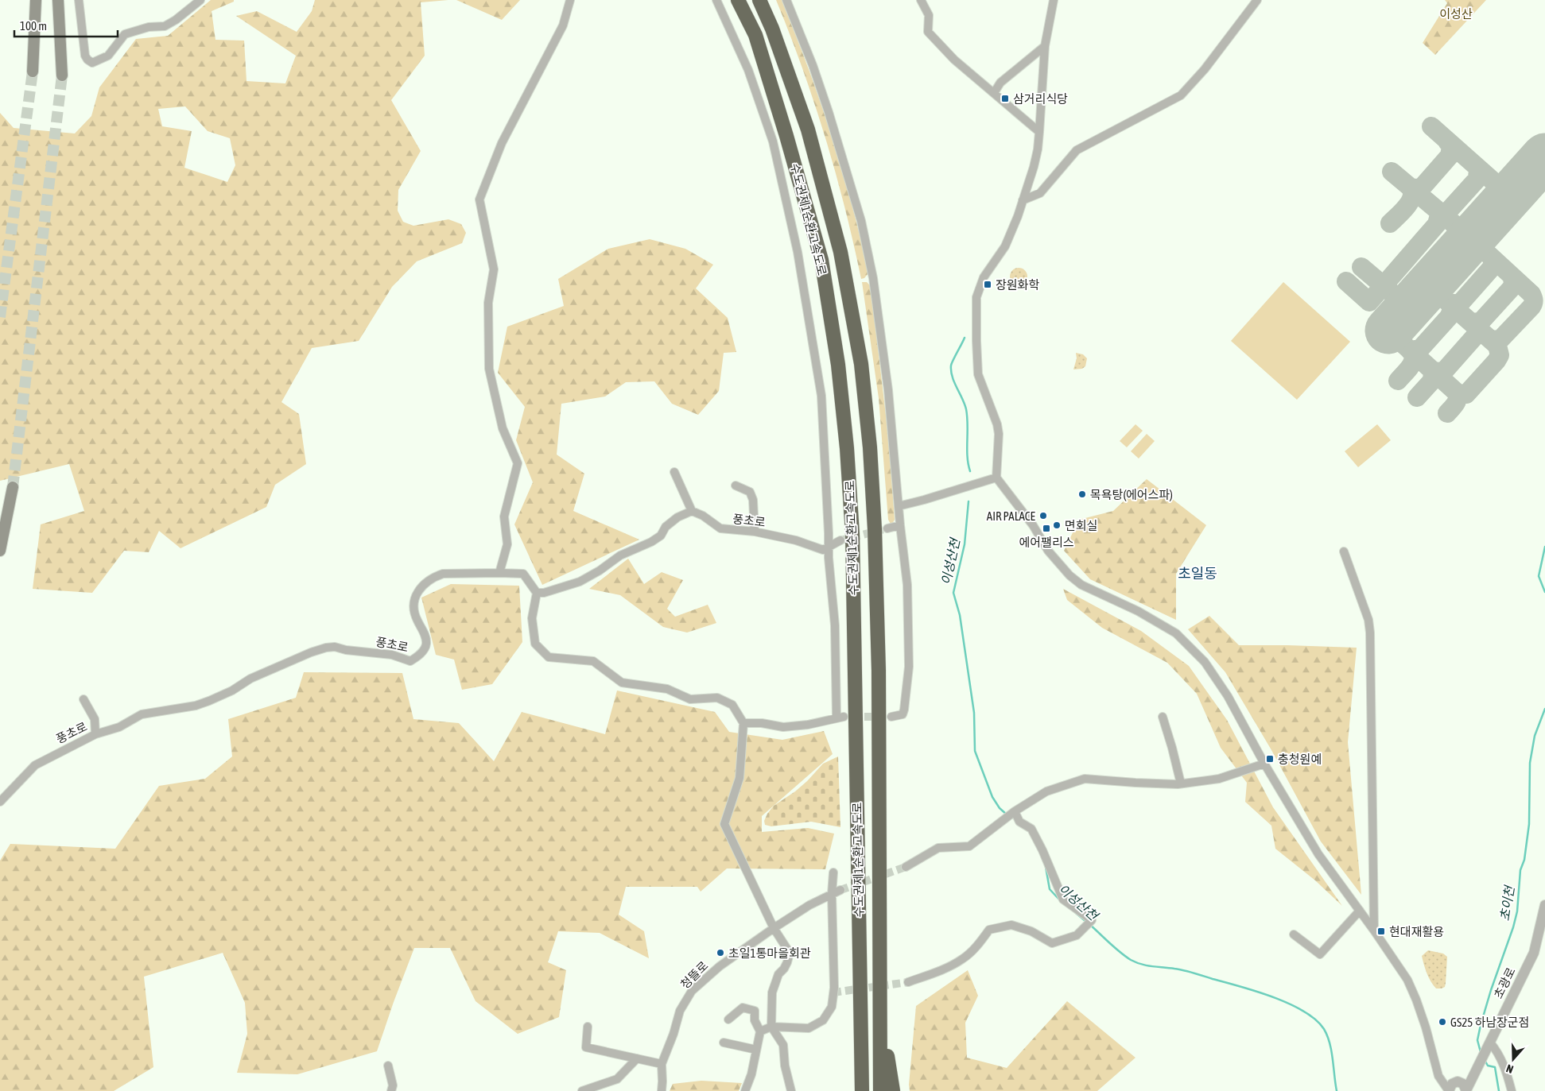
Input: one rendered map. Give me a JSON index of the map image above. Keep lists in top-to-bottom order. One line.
{"streets":{"highway":["수도권제1순환고속도로"],"street":["풍초로","청뜰로","초광로"]},"districts":["초일동"],"water":["이성산천","초이천"],"parks":["이성산"],"places":{"transit":["삼거리식당","장원화학","에어팰리스","충청원예","현대재활용"],"other":["목욕탕(에어스파)","AIR PALACE","면회실","초일1통마을회관","GS25 하남장군점"]},"scale_bar":"100 m","north":"bottom"}
